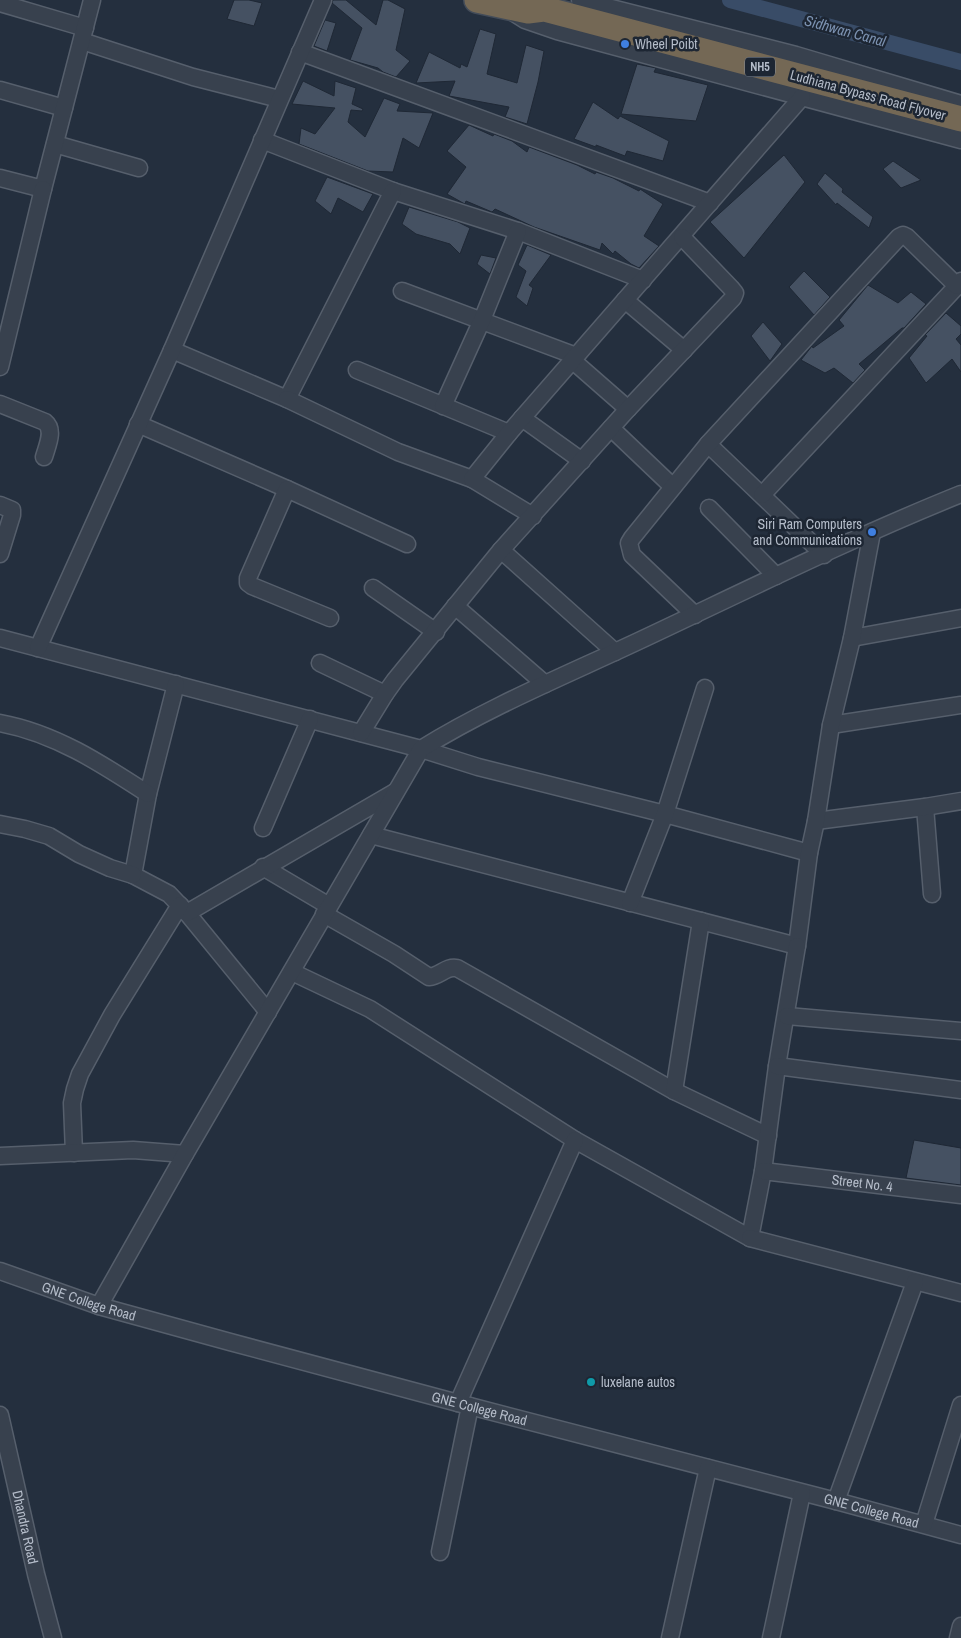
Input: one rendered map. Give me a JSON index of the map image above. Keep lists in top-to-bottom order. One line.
{"streets":{"highway":["NH5","Ludhiana Bypass Road Flyover"],"street":["Street No. 4","GNE College Road","Dhandra Road"]},"crossings":[["NH5","Ludhiana Bypass Road Flyover"]],"water":["Sidhwan Canal"],"places":["Wheel Poibt","Siri Ram Computers and Communications","luxelane autos"]}
